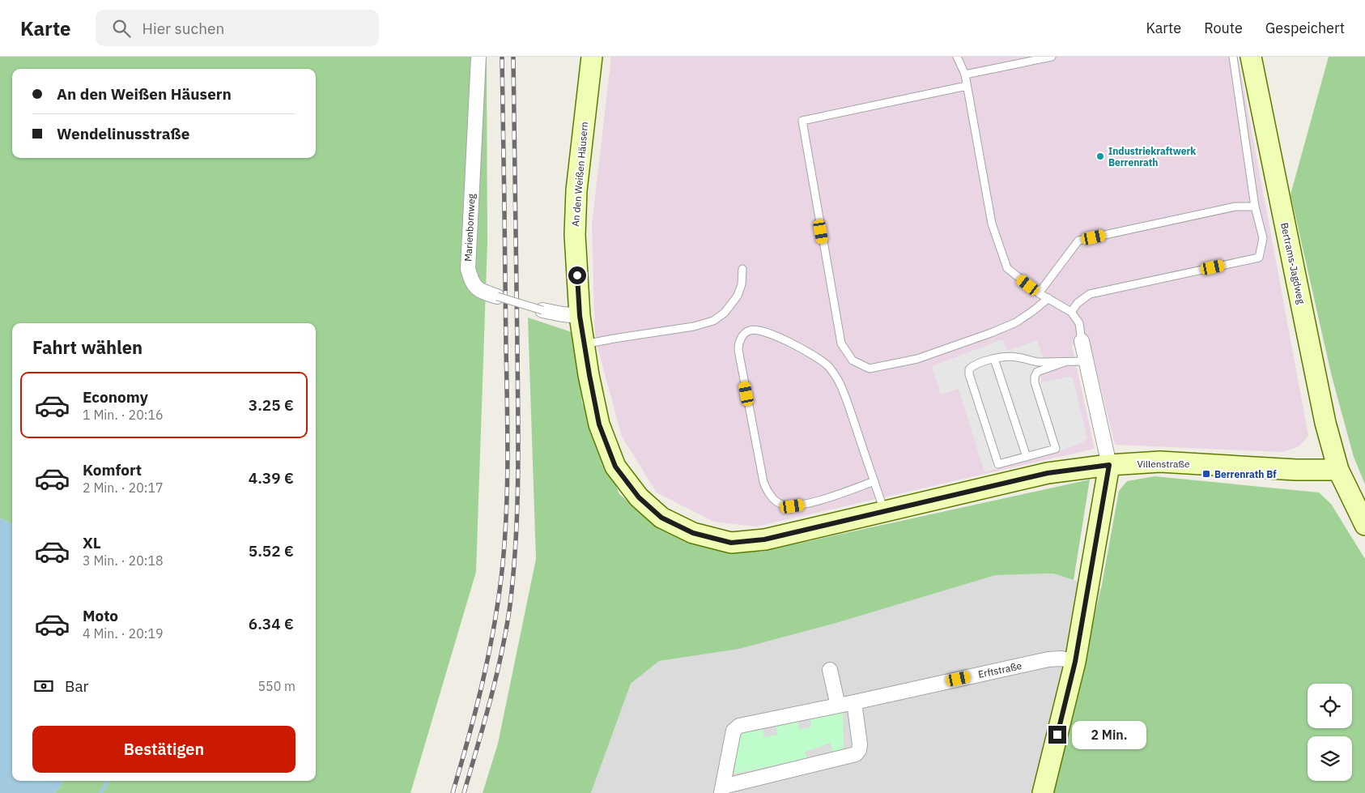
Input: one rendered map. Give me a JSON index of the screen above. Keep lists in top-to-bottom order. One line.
{"streets":{"main road":["An den Weißen Häusern","Bertrams-Jagdweg","Villenstraße"],"street":["Marienbornweg","Erftstraße"]},"crossings":[["An den Weißen Häusern","Marienbornweg"],["An den Weißen Häusern","Villenstraße"],["Marienbornweg","Villenstraße"],["Bertrams-Jagdweg","Villenstraße"]],"places":{"other":["Industriekraftwerk Berrenrath"],"transit":["Berrenrath Bf"]},"page":{"header":"Karte","search":"Hier suchen","nav":["Karte","Route","Gespeichert"],"banner":["An den Weißen Häusern","Wendelinusstraße"],"heading":"Fahrt wählen","list":[{"name":"Economy","note":"1 Min. · 20:16","value":"3.25 €"},{"name":"Komfort","note":"2 Min. · 20:17","value":"4.39 €"},{"name":"XL","note":"3 Min. · 20:18","value":"5.52 €"},{"name":"Moto","note":"4 Min. · 20:19","value":"6.34 €"}],"pay":["Bar","550 m"],"buttons":"Bestätigen","bubble":"2 Min."}}
